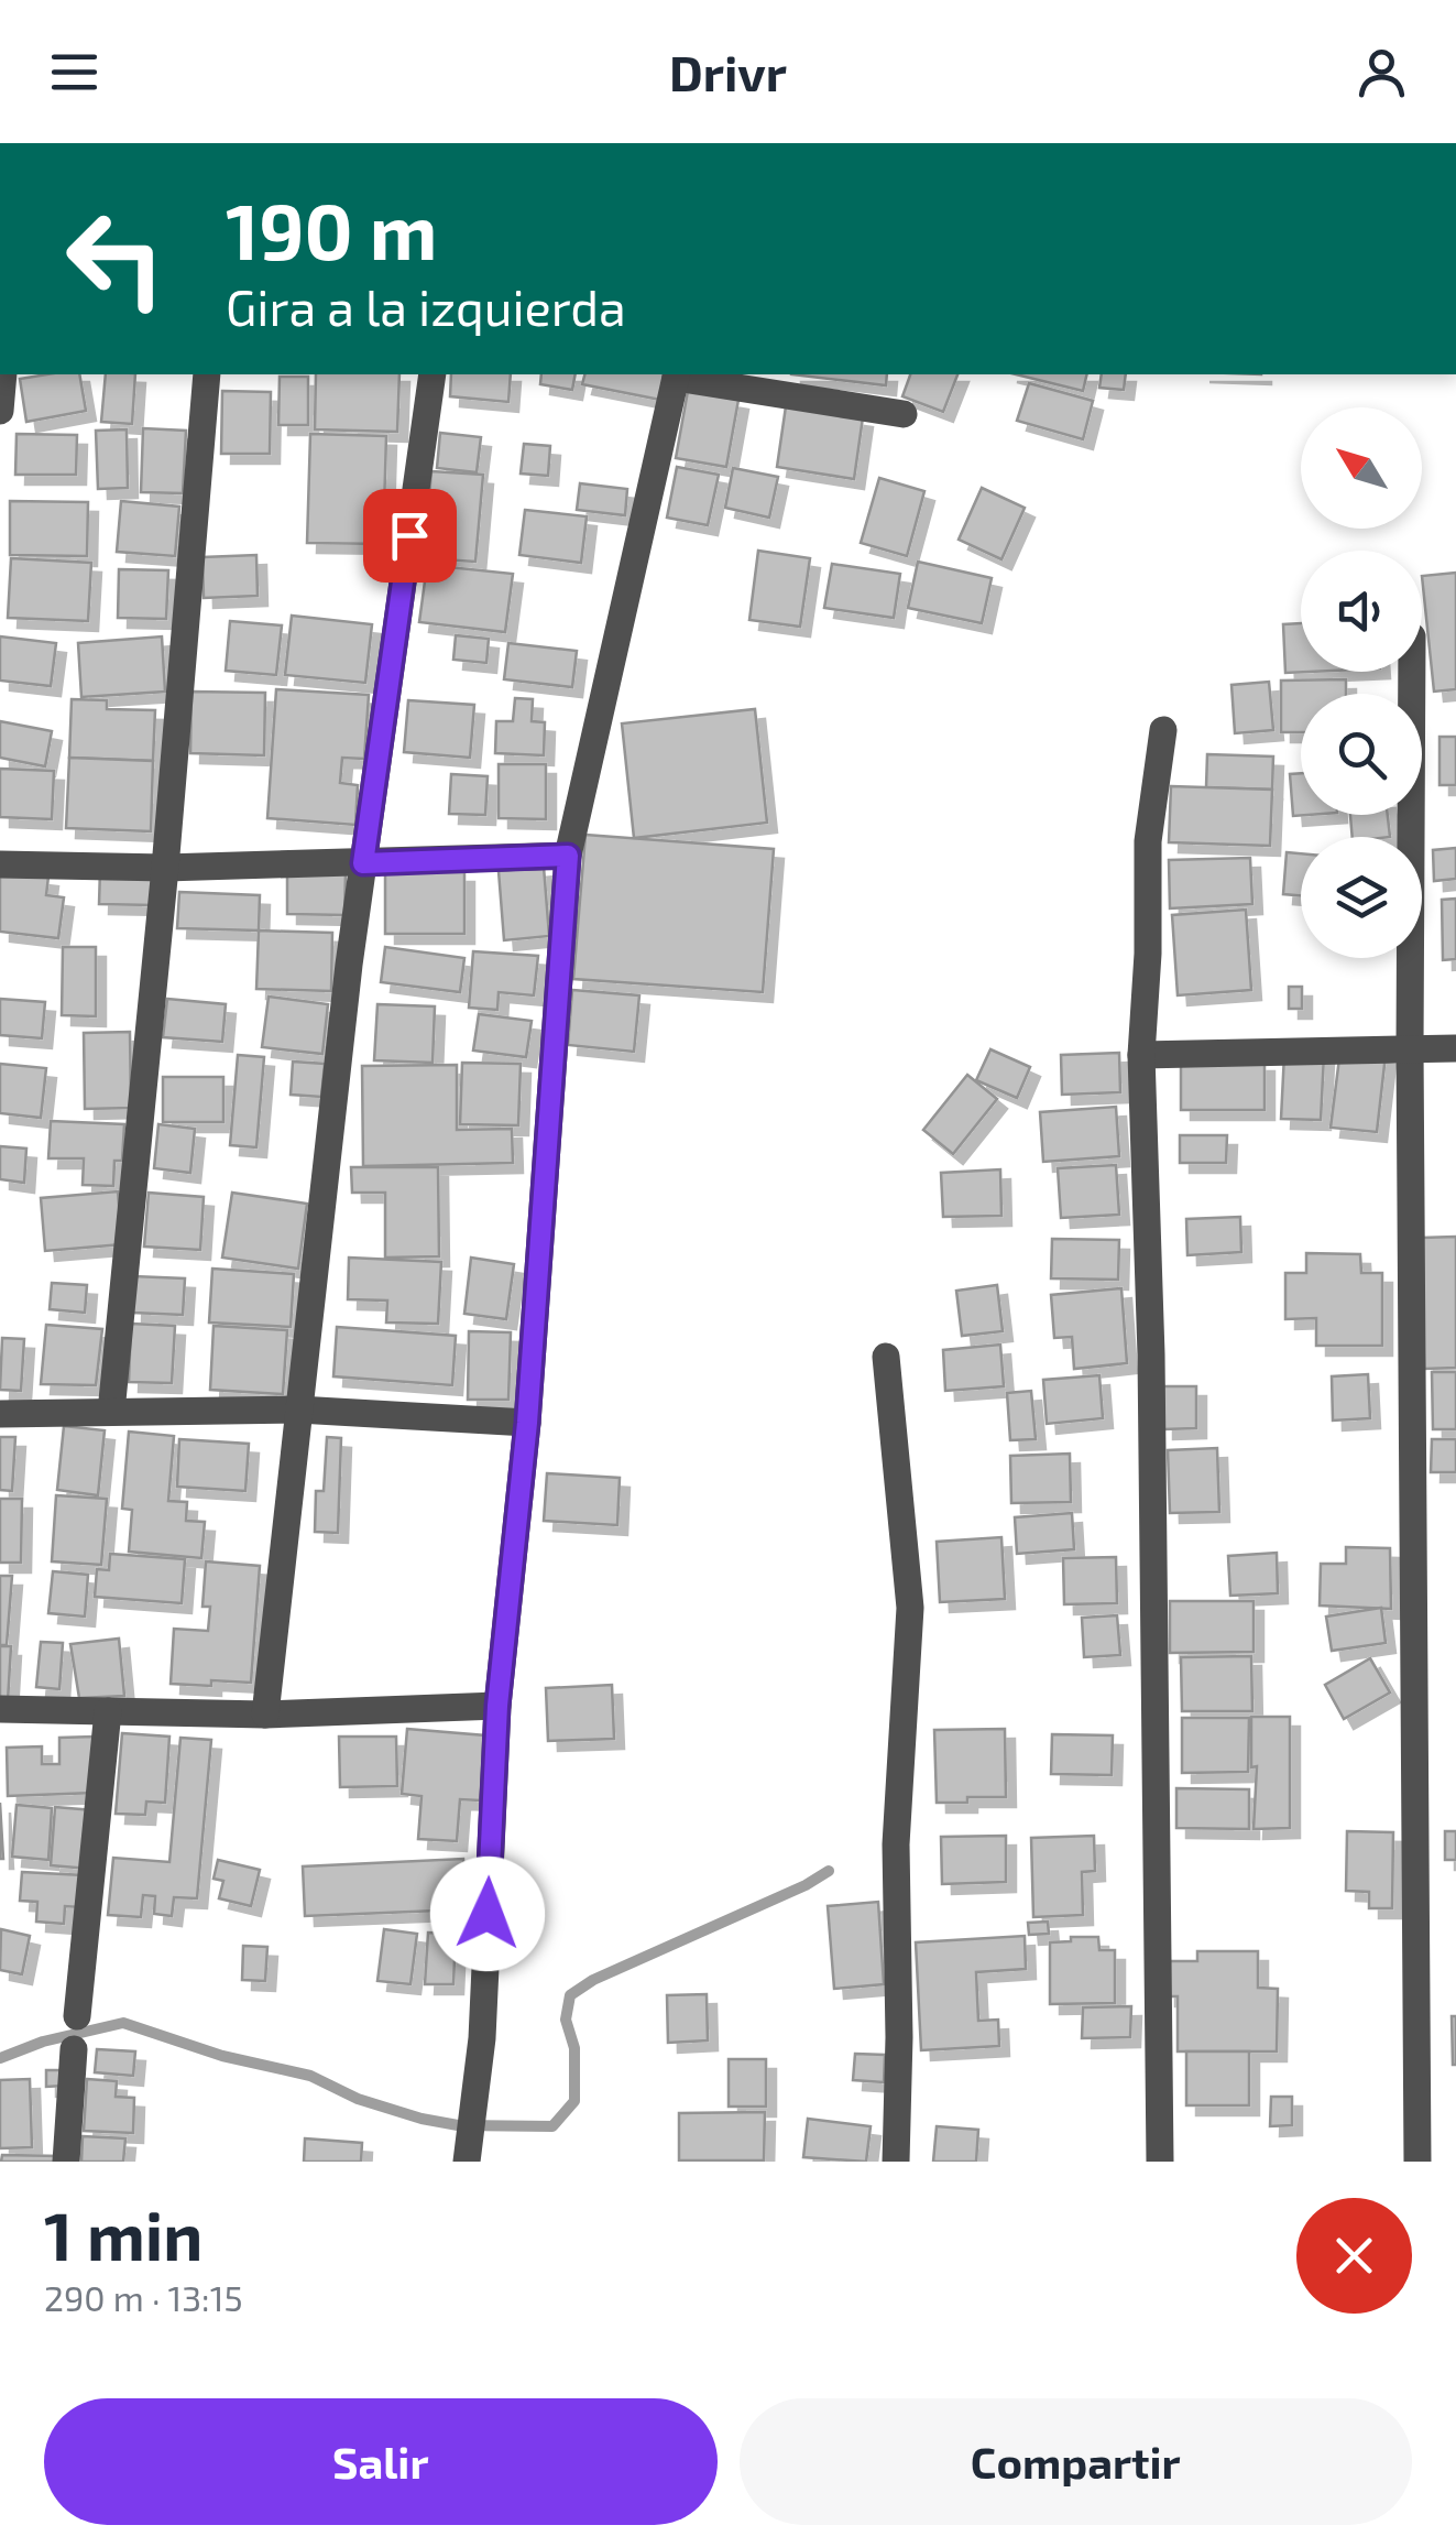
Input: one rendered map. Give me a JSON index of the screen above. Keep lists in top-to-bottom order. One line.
{"north":"top left","page":{"header":"Drivr","turn":["190 m","Gira a la izquierda"],"heading":["1 min","290 m · 13:15"],"buttons":["Salir","Compartir"]}}
